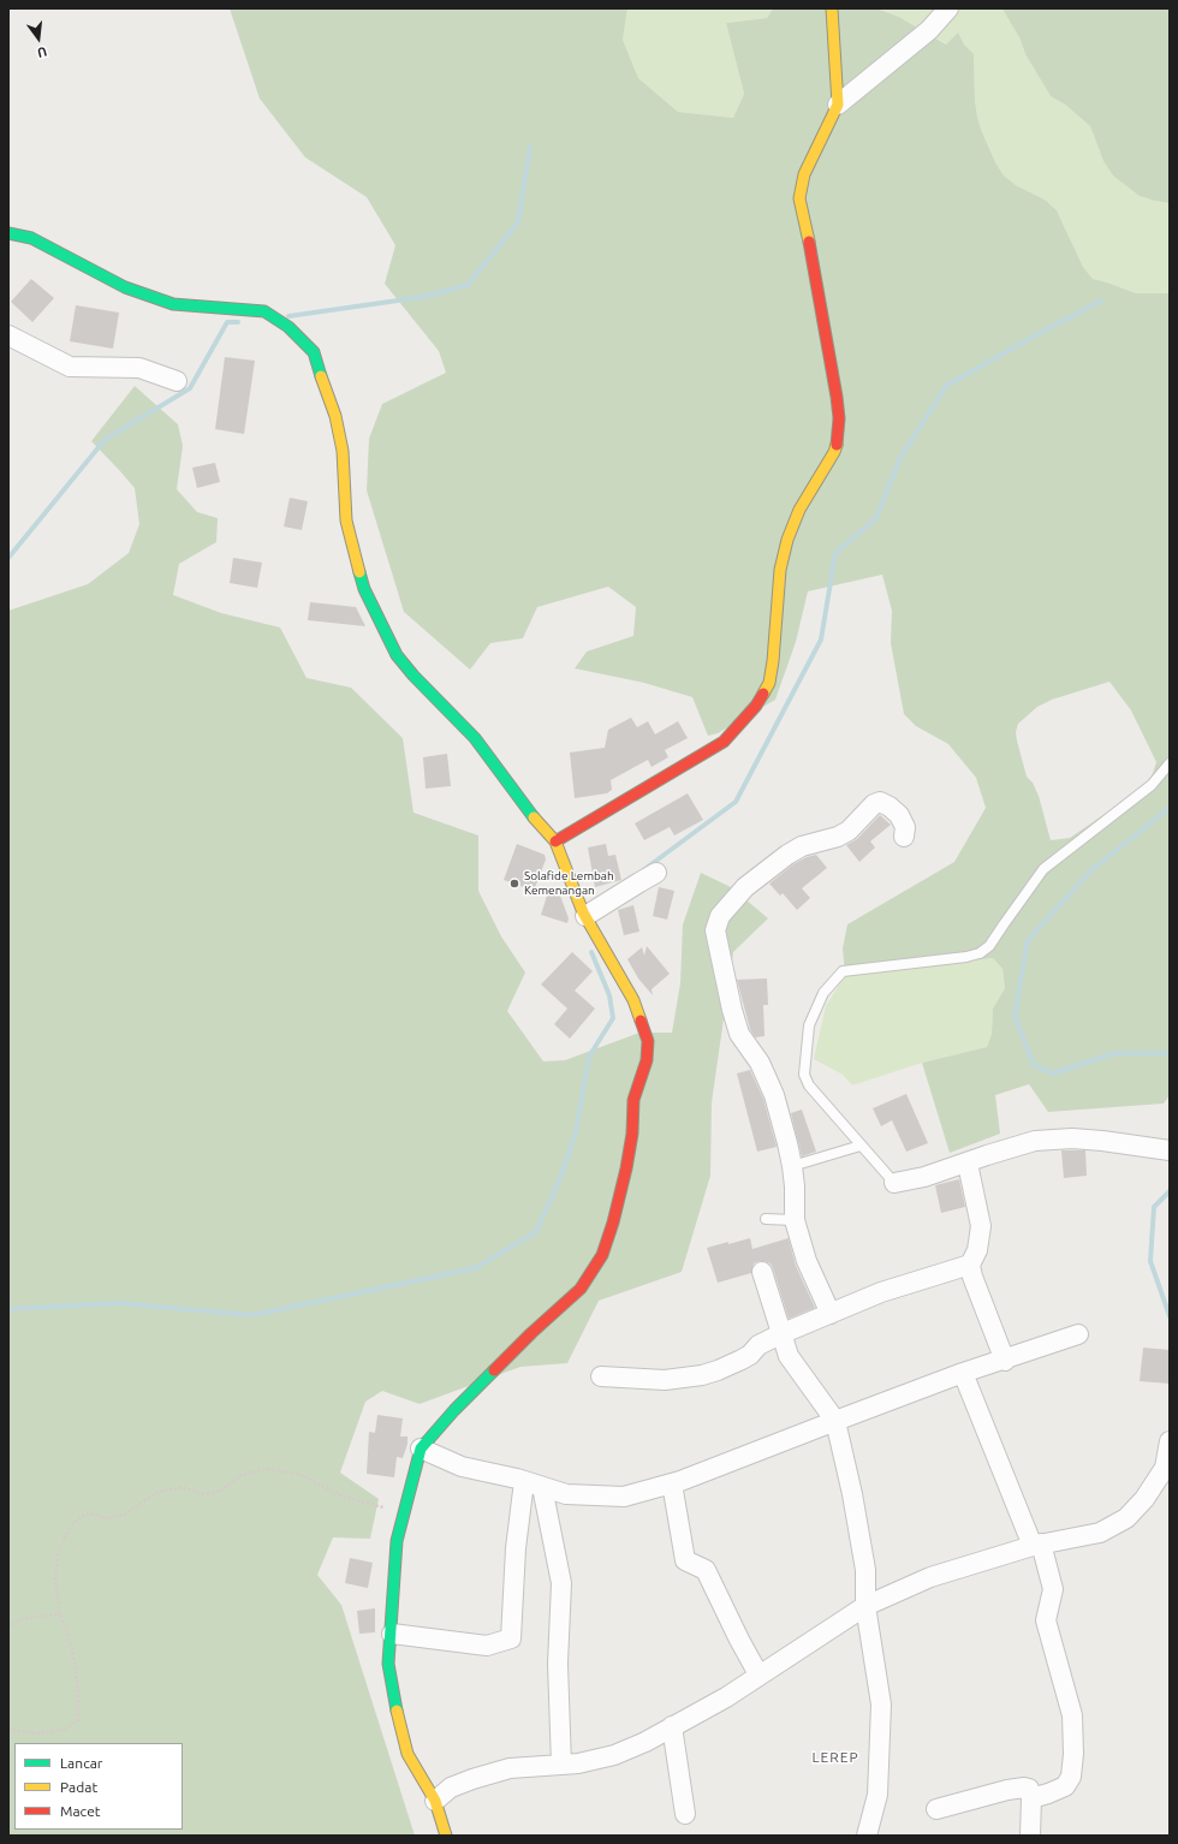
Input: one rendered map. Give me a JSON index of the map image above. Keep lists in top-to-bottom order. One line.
{"districts":["LEREP"],"places":["Solafide Lembah Kemenangan"],"legend":["Lancar","Padat","Macet"],"north":"bottom"}
